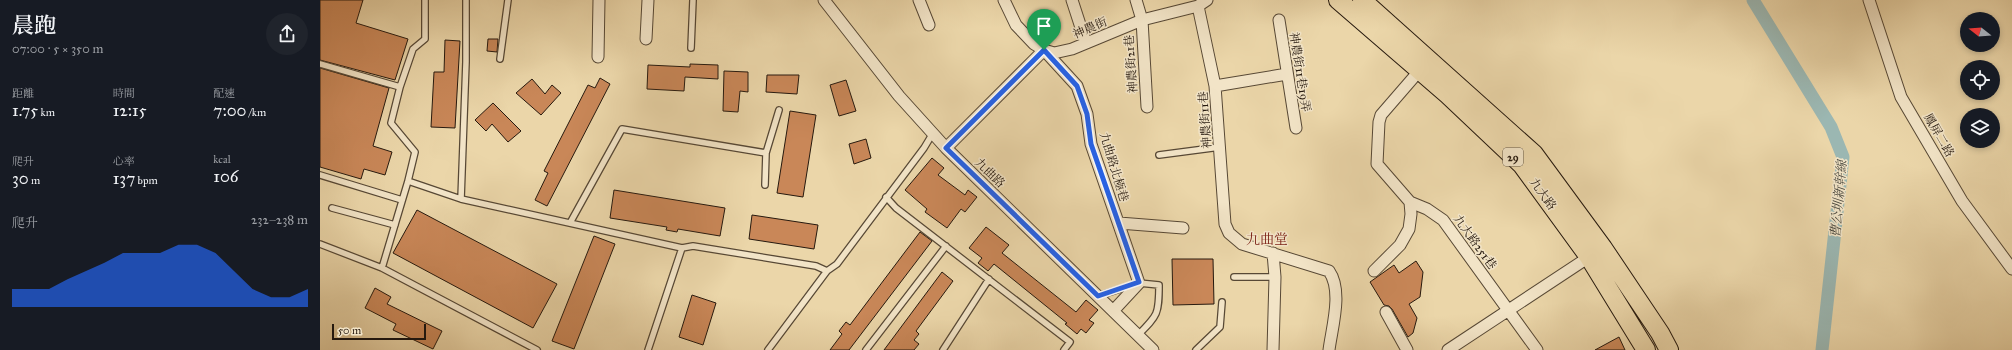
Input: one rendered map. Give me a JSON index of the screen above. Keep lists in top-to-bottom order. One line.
{"streets":{"main road":["29","九大路"],"street":["神農街","神農街21巷","神農街11巷19弄","神農街11巷","鳳屏二路","九曲路北極巷","九曲路","九大路251巷"]},"crossings":[["神農街","神農街21巷"],["神農街","神農街11巷"],["神農街","九曲路北極巷"]],"districts":["九曲堂"],"water":["曹公圳新幹線"],"scale_bar":"50 m","north":"left","page":{"heading":["晨跑","07:00 · 5 × 350 m"],"stats":[["距離","1.75 km"],["時間","12:15"],["配速","7:00 /km"],["爬升","30 m"],["心率","137 bpm"],["kcal","106"]],"chart":["爬升","232–238 m"],"scale":"50 m"}}
